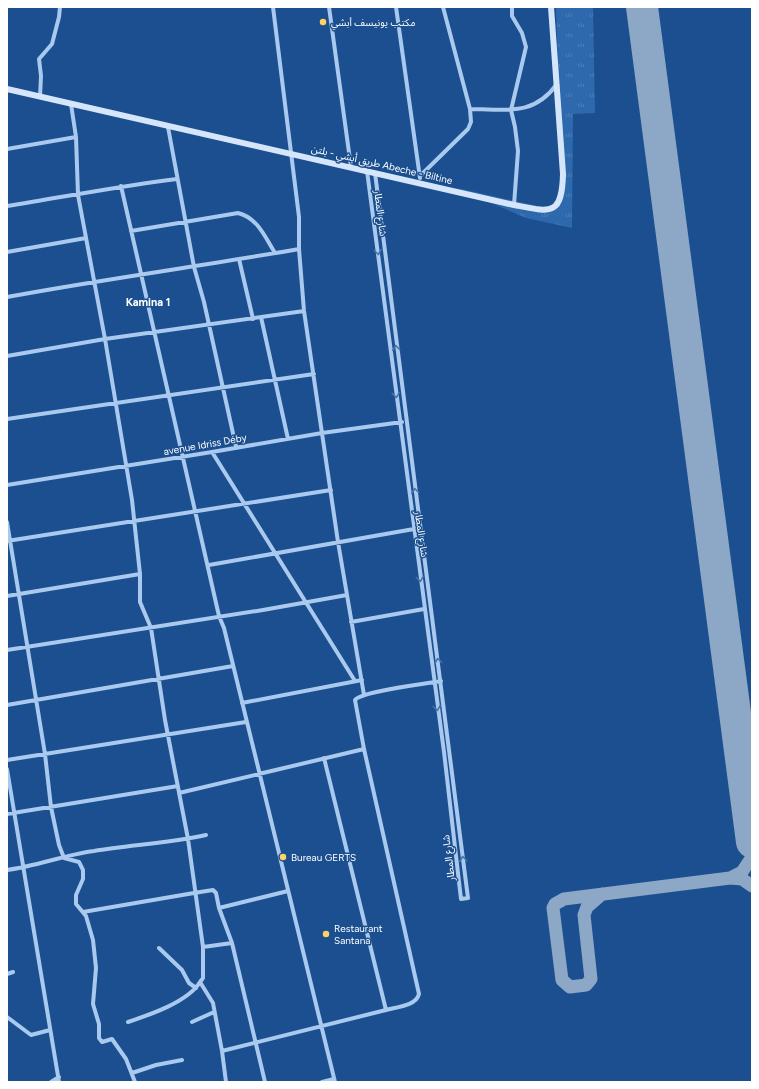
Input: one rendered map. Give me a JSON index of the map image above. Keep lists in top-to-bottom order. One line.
{"streets":{"main road":["طريق أبشي - بلتن Abeche - Biltine"],"street":["شارع المطار","avenue Idriss Déby"]},"crossings":[["طريق أبشي - بلتن Abeche - Biltine","شارع المطار"],["شارع المطار","avenue Idriss Déby"]],"districts":["Kamina 1"],"places":["مكتب يونيسف أبشي","Bureau GERTS","Restaurant Santana"]}
